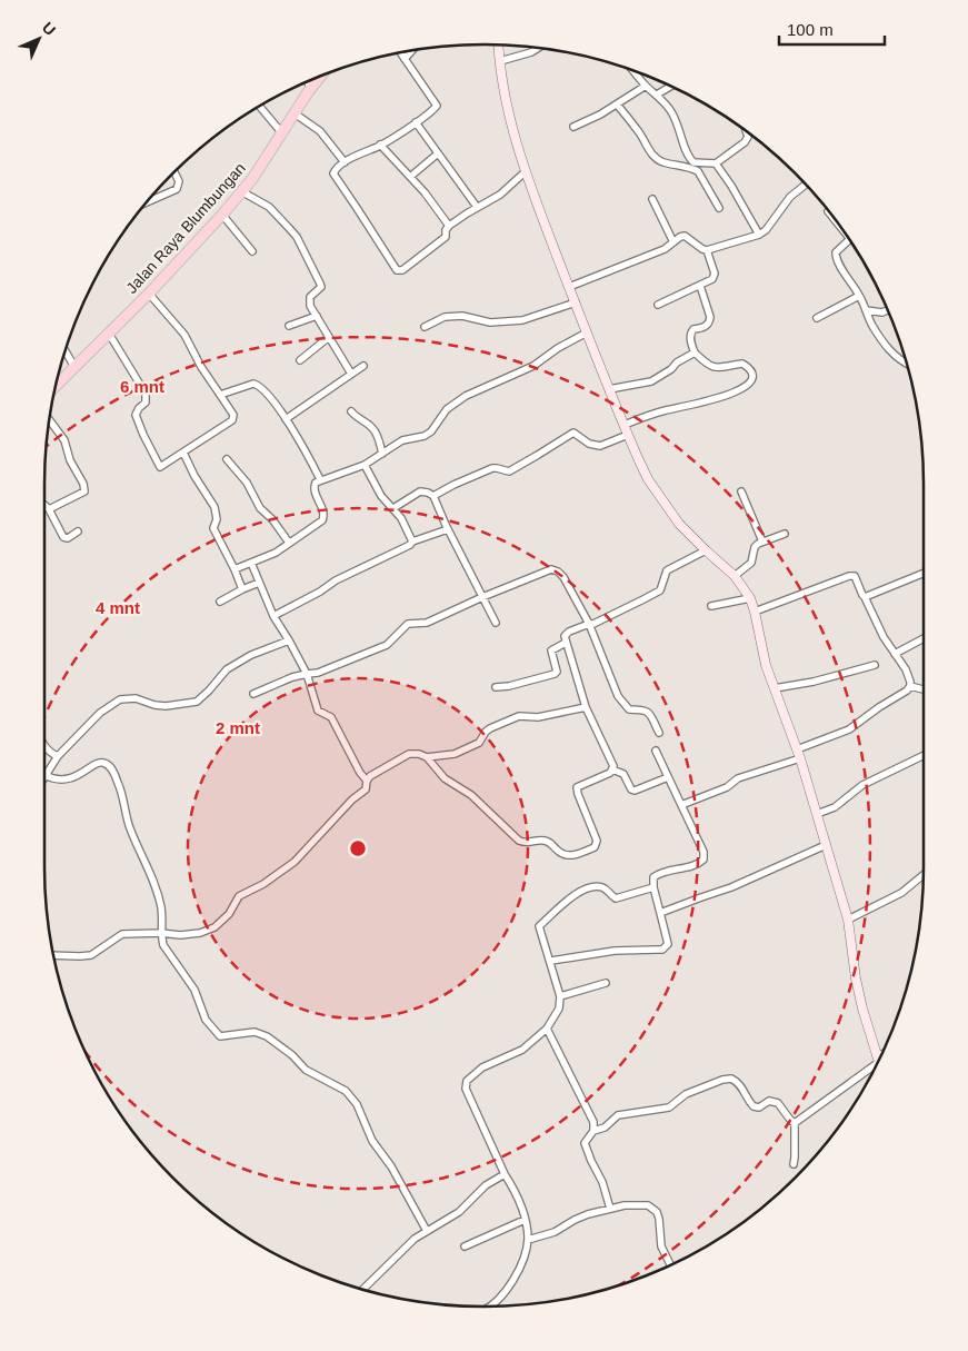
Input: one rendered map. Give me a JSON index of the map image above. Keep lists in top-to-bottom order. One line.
{"streets":{"main road":["Jalan Raya Blumbungan"]},"scale_bar":"100 m","north":"top right","rings":["6 mnt","4 mnt","2 mnt"]}
